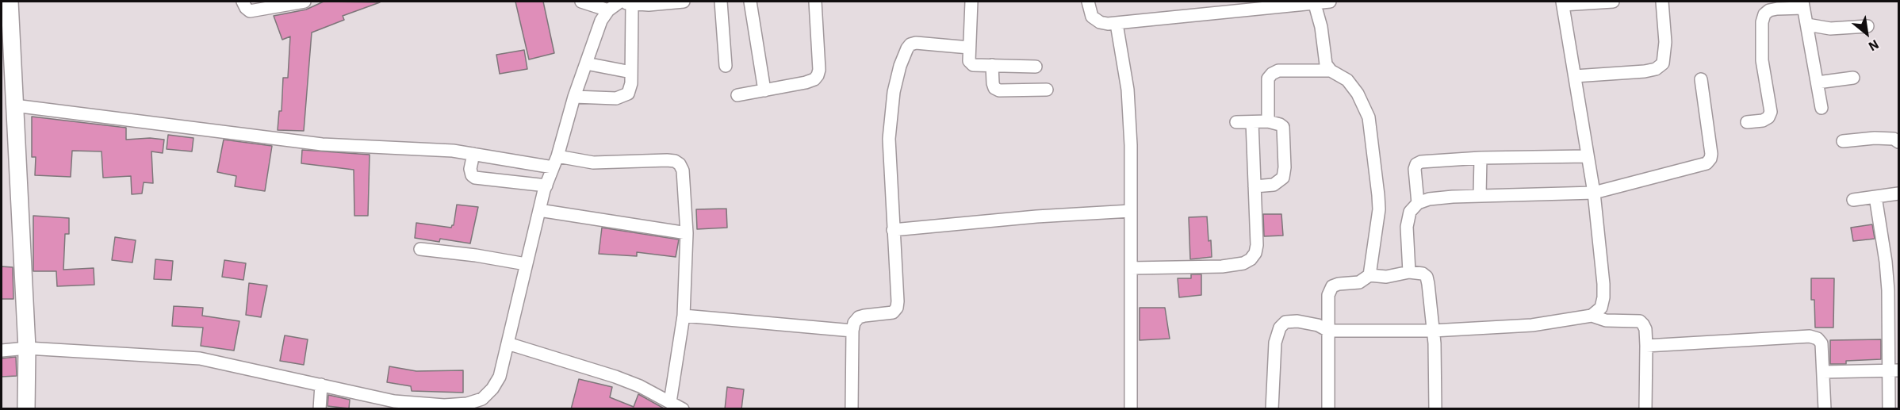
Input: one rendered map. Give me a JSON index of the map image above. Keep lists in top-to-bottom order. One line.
{"north":"bottom right"}
